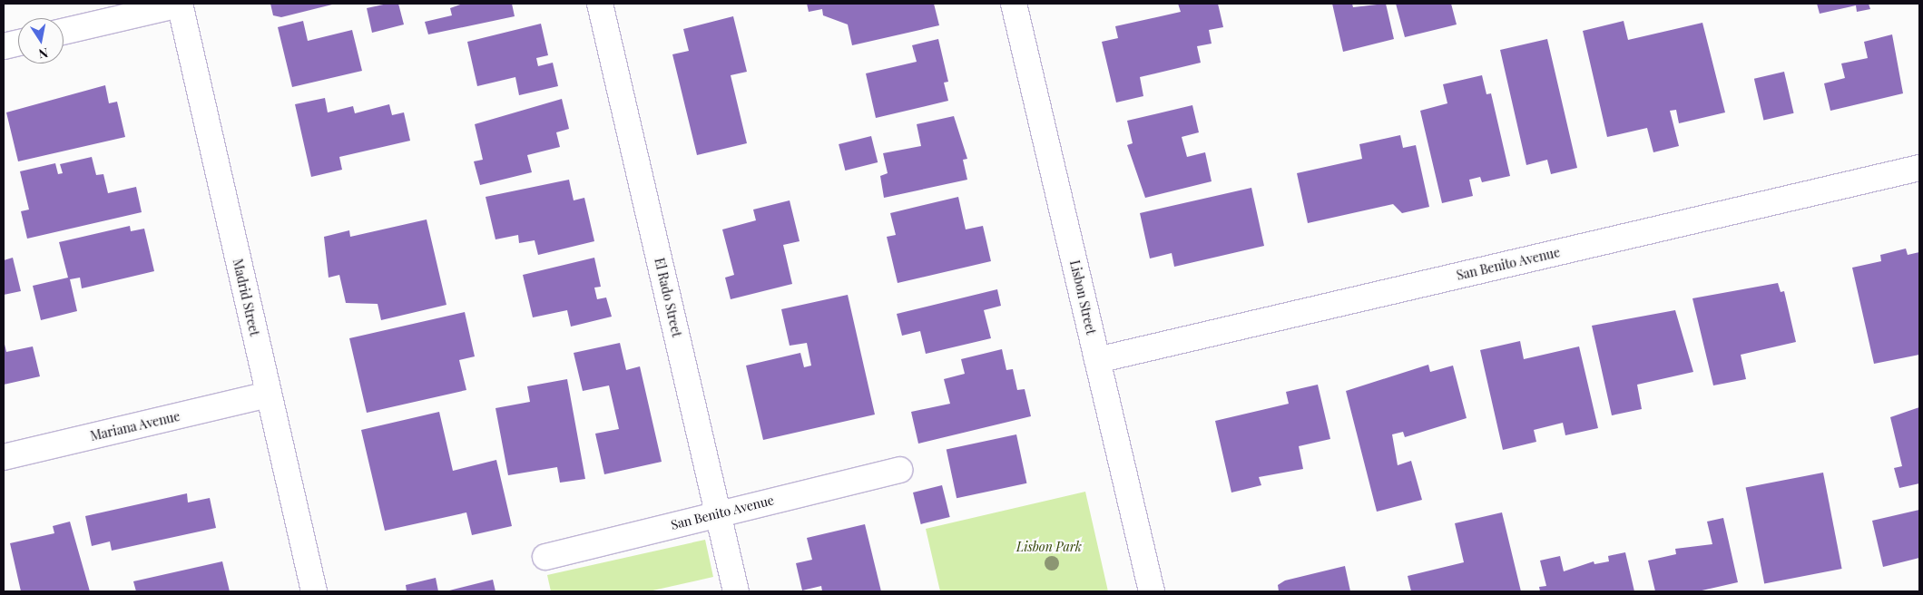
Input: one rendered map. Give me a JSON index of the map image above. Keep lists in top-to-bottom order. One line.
{"streets":{"street":["San Benito Avenue","Madrid Street","El Rado Street","Lisbon Street","Mariana Avenue"]},"crossings":[["San Benito Avenue","El Rado Street"],["San Benito Avenue","Lisbon Street"],["Madrid Street","Mariana Avenue"]],"parks":["Lisbon Park"],"north":"bottom"}
